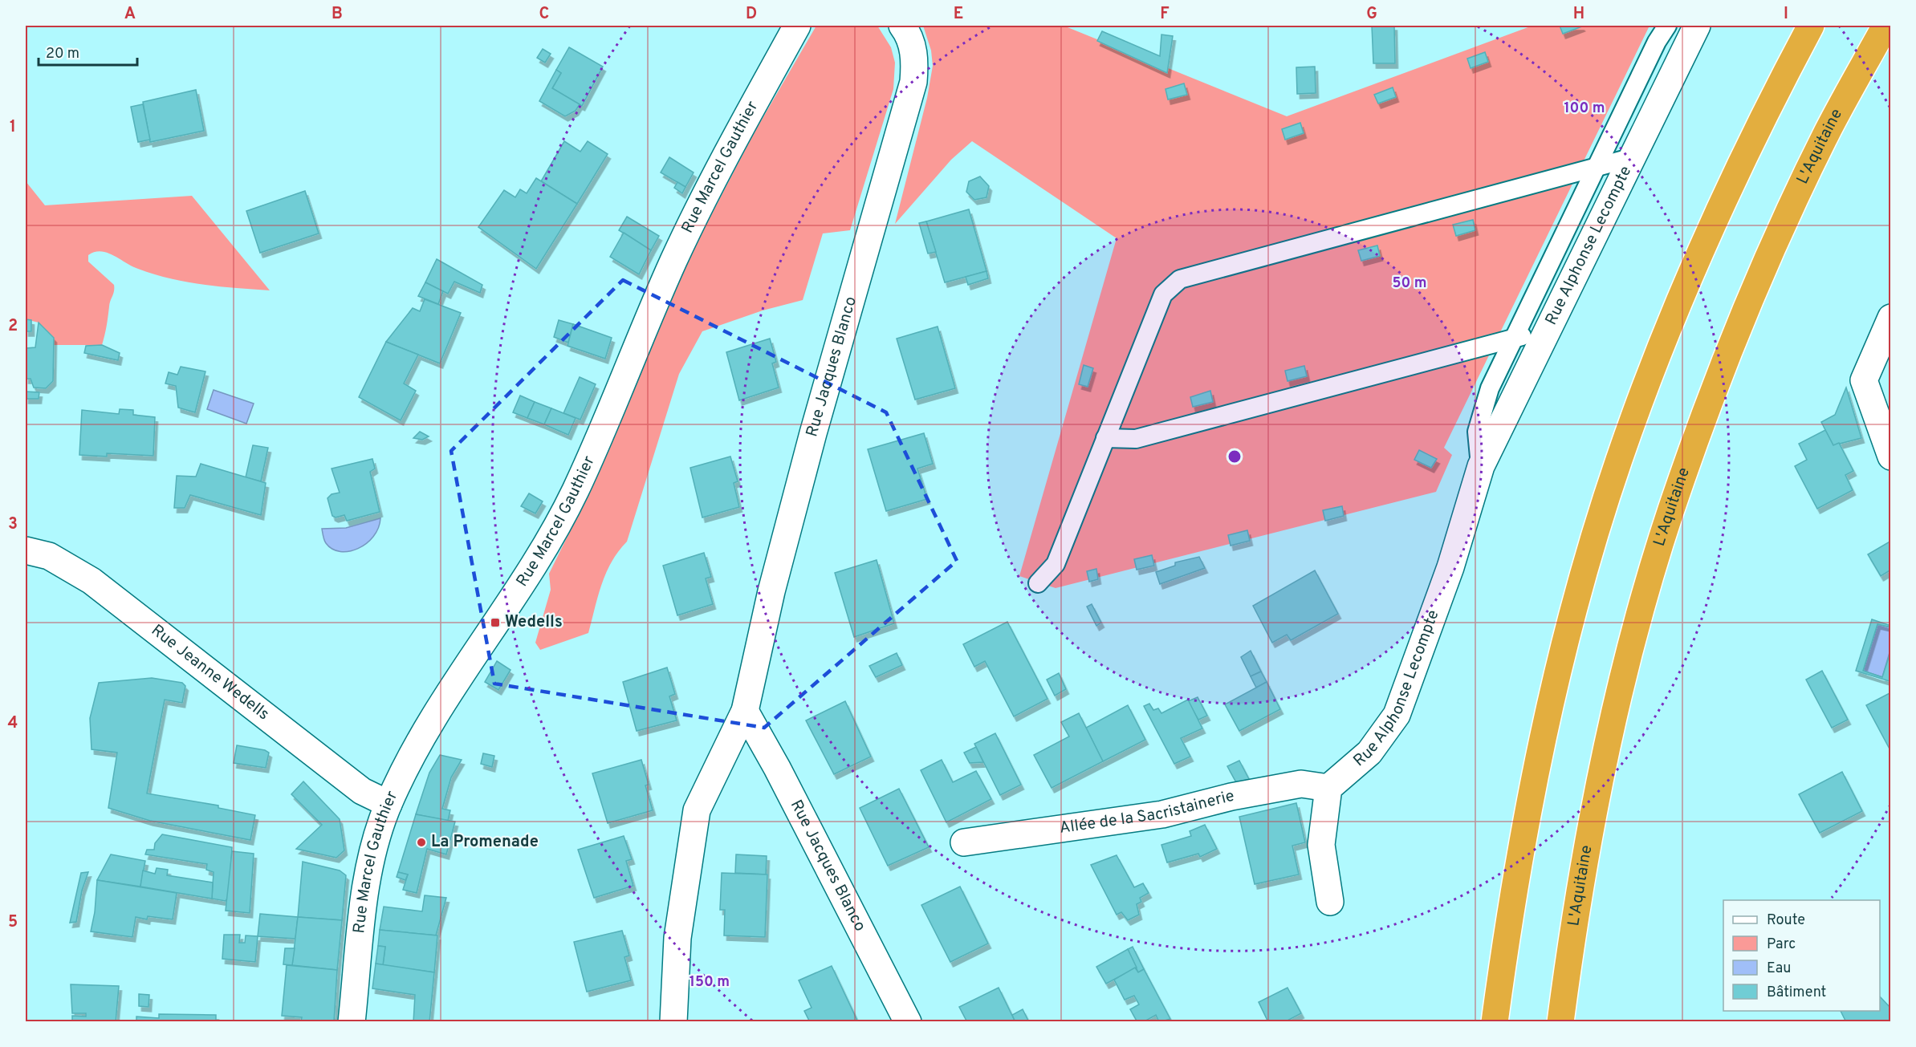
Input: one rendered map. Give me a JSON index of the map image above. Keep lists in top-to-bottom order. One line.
{"streets":{"highway":["L'Aquitaine"],"street":["Rue Marcel Gauthier","Rue Alphonse Lecompte","Rue Jacques Blanco","Rue Jeanne Wedells","Allée de la Sacristainerie"]},"crossings":[["Rue Marcel Gauthier","Rue Jeanne Wedells"],["Rue Alphonse Lecompte","Allée de la Sacristainerie"]],"places":{"transit":["Wedells"],"other":["La Promenade"]},"legend":["Route","Parc","Eau","Bâtiment"],"scale_bar":"20 m","grid":{"columns":["A","B","C","D","E","F","G","H","I"],"rows":["1","2","3","4","5"]},"rings":["100 m","50 m","150 m"]}
